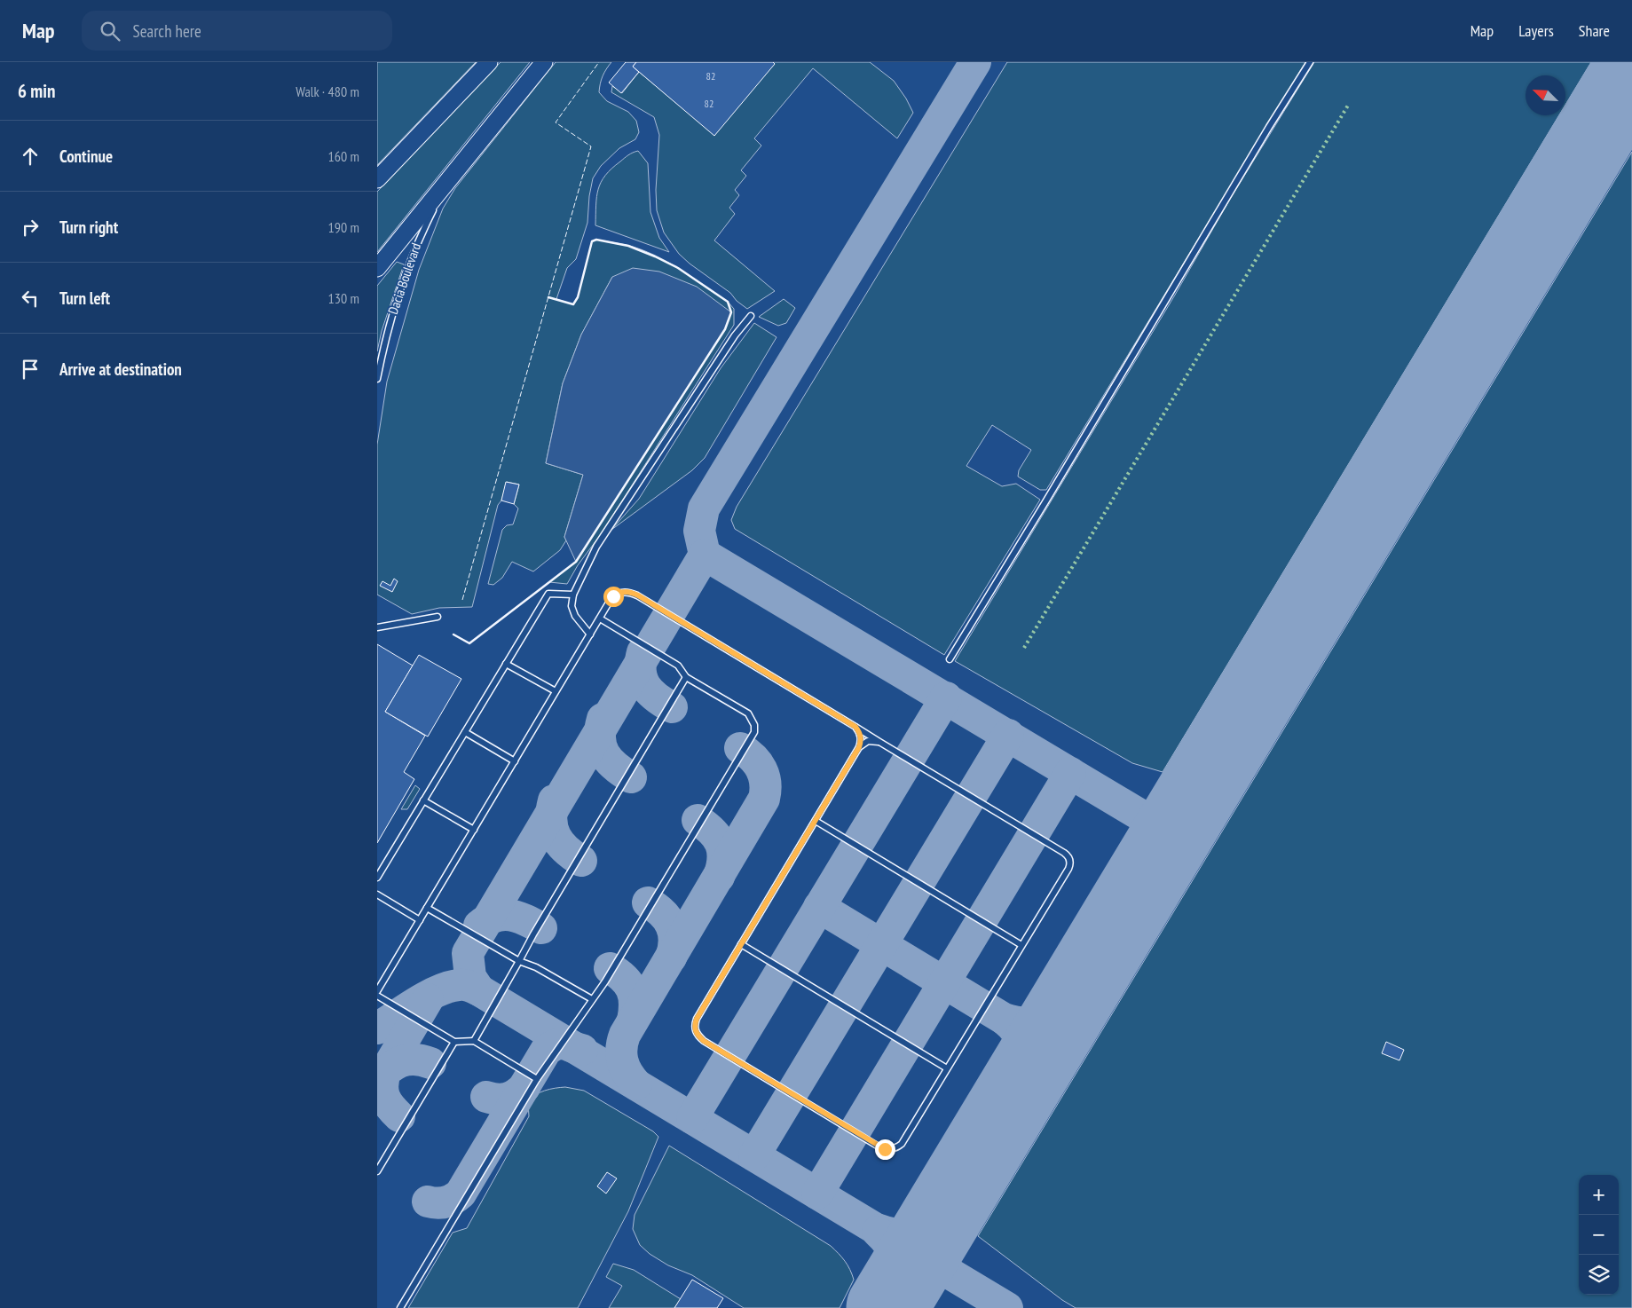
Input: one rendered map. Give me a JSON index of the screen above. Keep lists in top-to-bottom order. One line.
{"streets":{"main road":["Dacia Boulevard"]},"house_numbers":["82","82"],"north":"top left","page":{"header":"Map","search":"Search here","nav":["Map","Layers","Share"],"heading":["6 min","Walk · 480 m"],"list":[["Continue","160 m"],["Turn right","190 m"],["Turn left","130 m"],"Arrive at destination"],"map_buttons":["+","−"]}}
